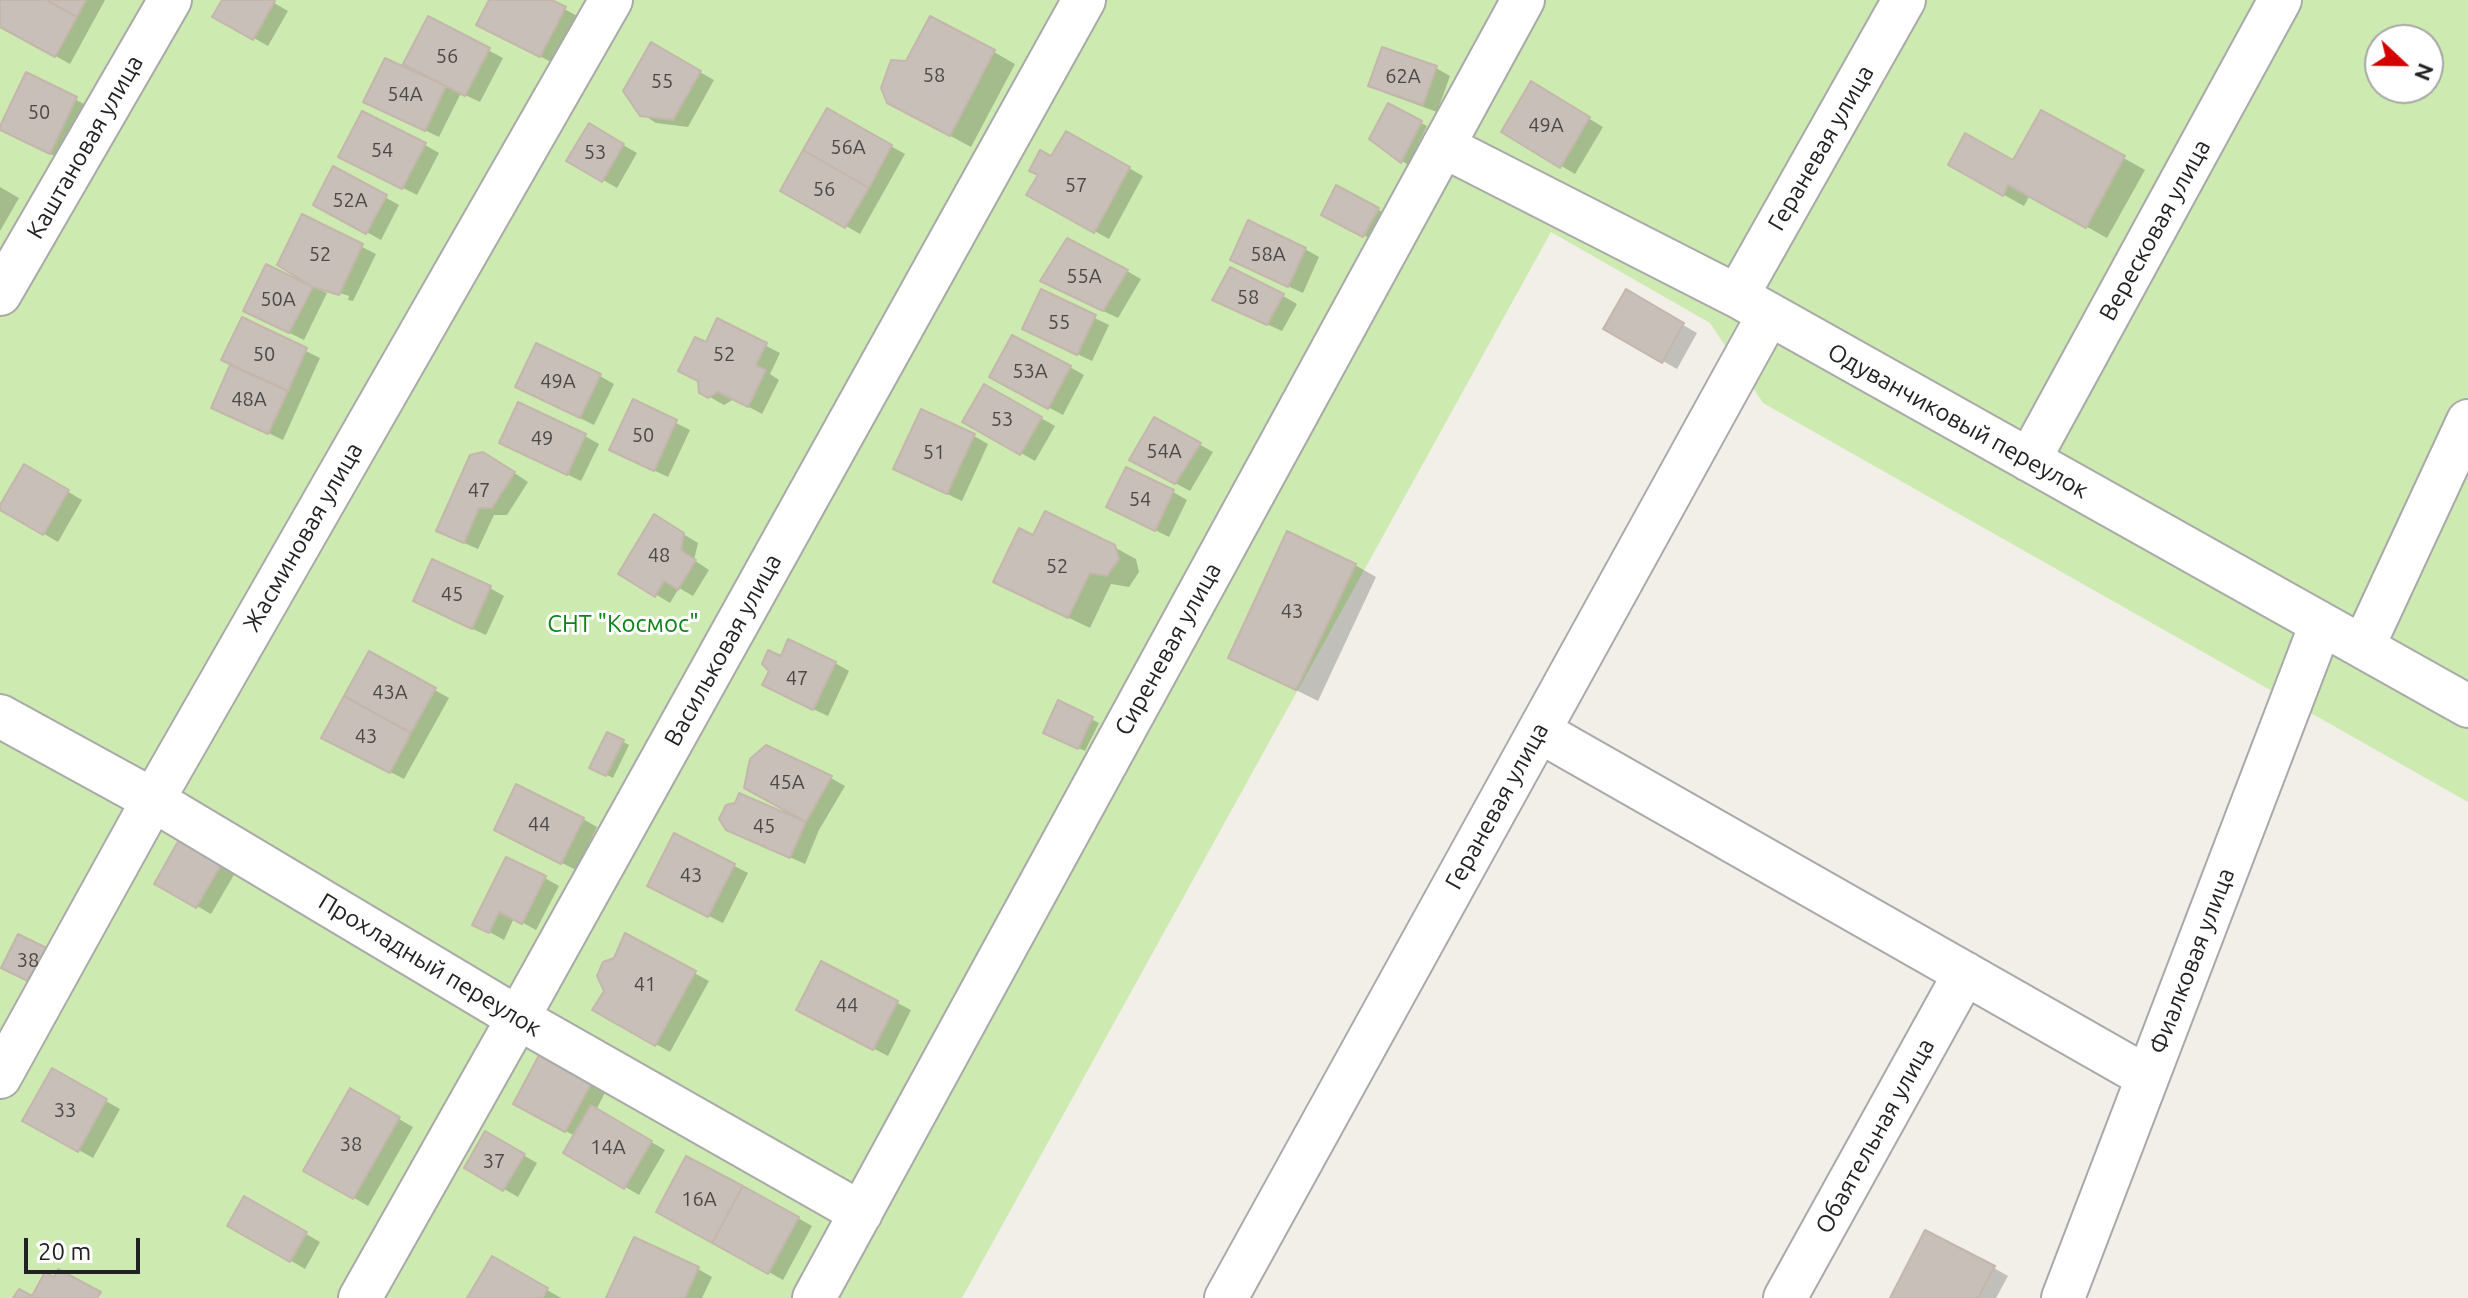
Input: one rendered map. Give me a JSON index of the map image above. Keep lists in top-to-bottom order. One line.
{"streets":{"lane":["Каштановая улица","Гераневая улица","Вересковая улица","Одуванчиковый переулок","Жасминовая улица","Сиреневая улица","Васильковая улица","Фиалковая улица","Прохладный переулок","Обаятельная улица"]},"crossings":[["Гераневая улица","Одуванчиковый переулок"],["Вересковая улица","Одуванчиковый переулок"],["Одуванчиковый переулок","Сиреневая улица"],["Одуванчиковый переулок","Фиалковая улица"],["Жасминовая улица","Прохладный переулок"],["Сиреневая улица","Прохладный переулок"],["Васильковая улица","Прохладный переулок"]],"parks":["СНТ \"Космос\""],"house_numbers":["56","58","62А","55","54А","50","49А","56А","54","53","57","56","52А","52","58А","55А","58","50А","55","50","52","53А","49А","48А","53","50","49","54А","51","47","54","48","52","45","43","47","43А","43","45А","44","45","43","38","41","44","33","38","14А","37","16А"],"scale_bar":"20 m","north":"right"}
